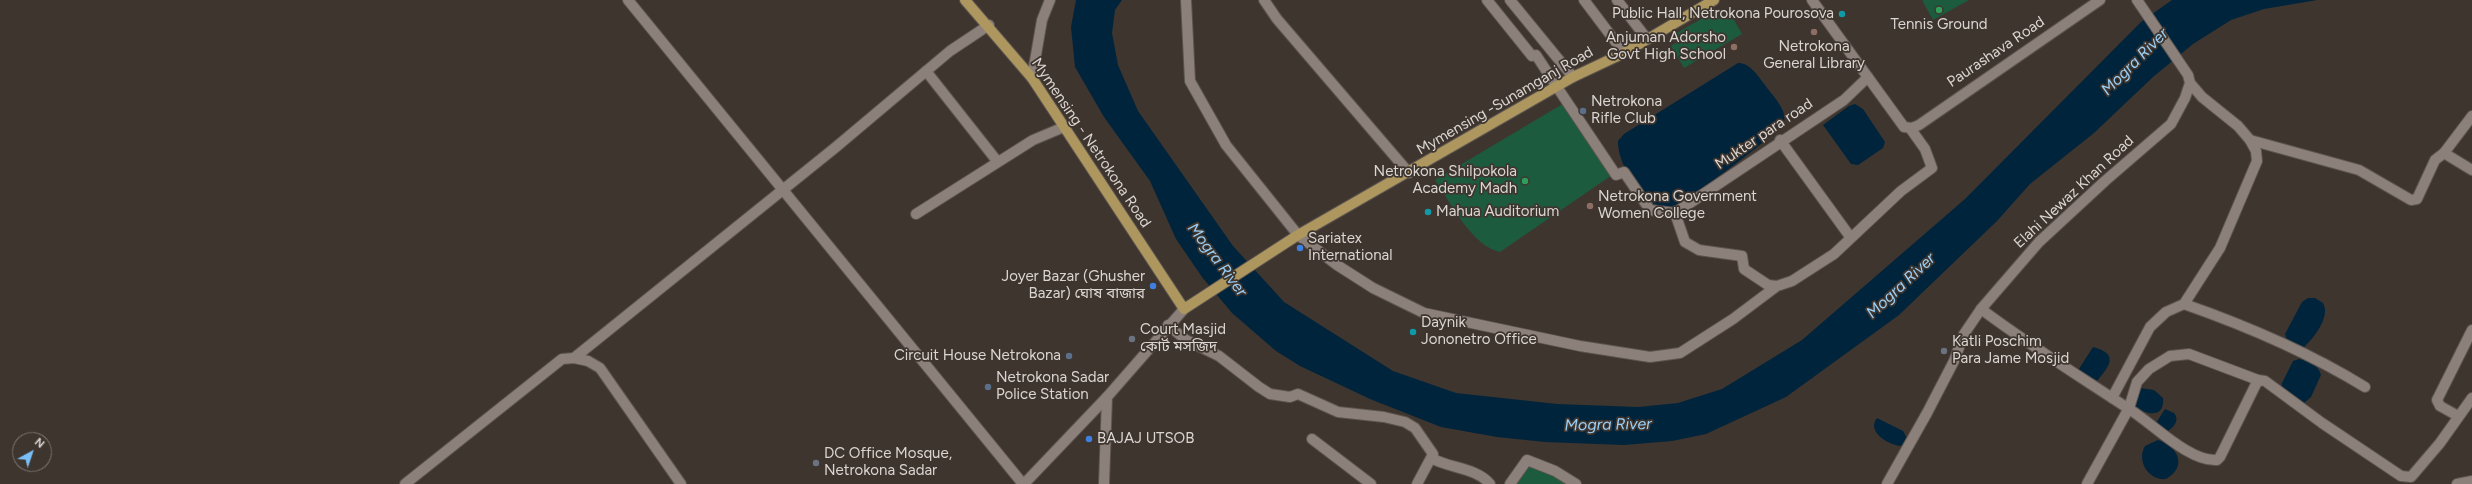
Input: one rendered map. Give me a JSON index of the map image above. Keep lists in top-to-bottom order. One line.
{"streets":{"main road":["Mymensing -Sunamganj Road","Mymensing - Netrokona Road"],"street":["Paurashava Road","Mukter para road","Elahi Newaz Khan Road"]},"crossings":[["Mymensing -Sunamganj Road","Mymensing - Netrokona Road"]],"water":["Mogra River"],"places":["Tennis Ground","Public Hall, Netrokona Pourosova","Netrokona General Library","Anjuman Adorsho Govt High School","Netrokona Rifle Club","Netrokona Shilpokola Academy Madh","Netrokona Government Women College","Mahua Auditorium","Sariatex International","Joyer Bazar (Ghusher Bazar) ঘোষ বাজার","Daynik Jononetro Office","Court Masjid কোর্ট মসজিদ","Katli Poschim Para Jame Mosjid","Circuit House Netrokona","Netrokona Sadar Police Station","BAJAJ UTSOB","DC Office Mosque, Netrokona Sadar"],"north":"top right"}
